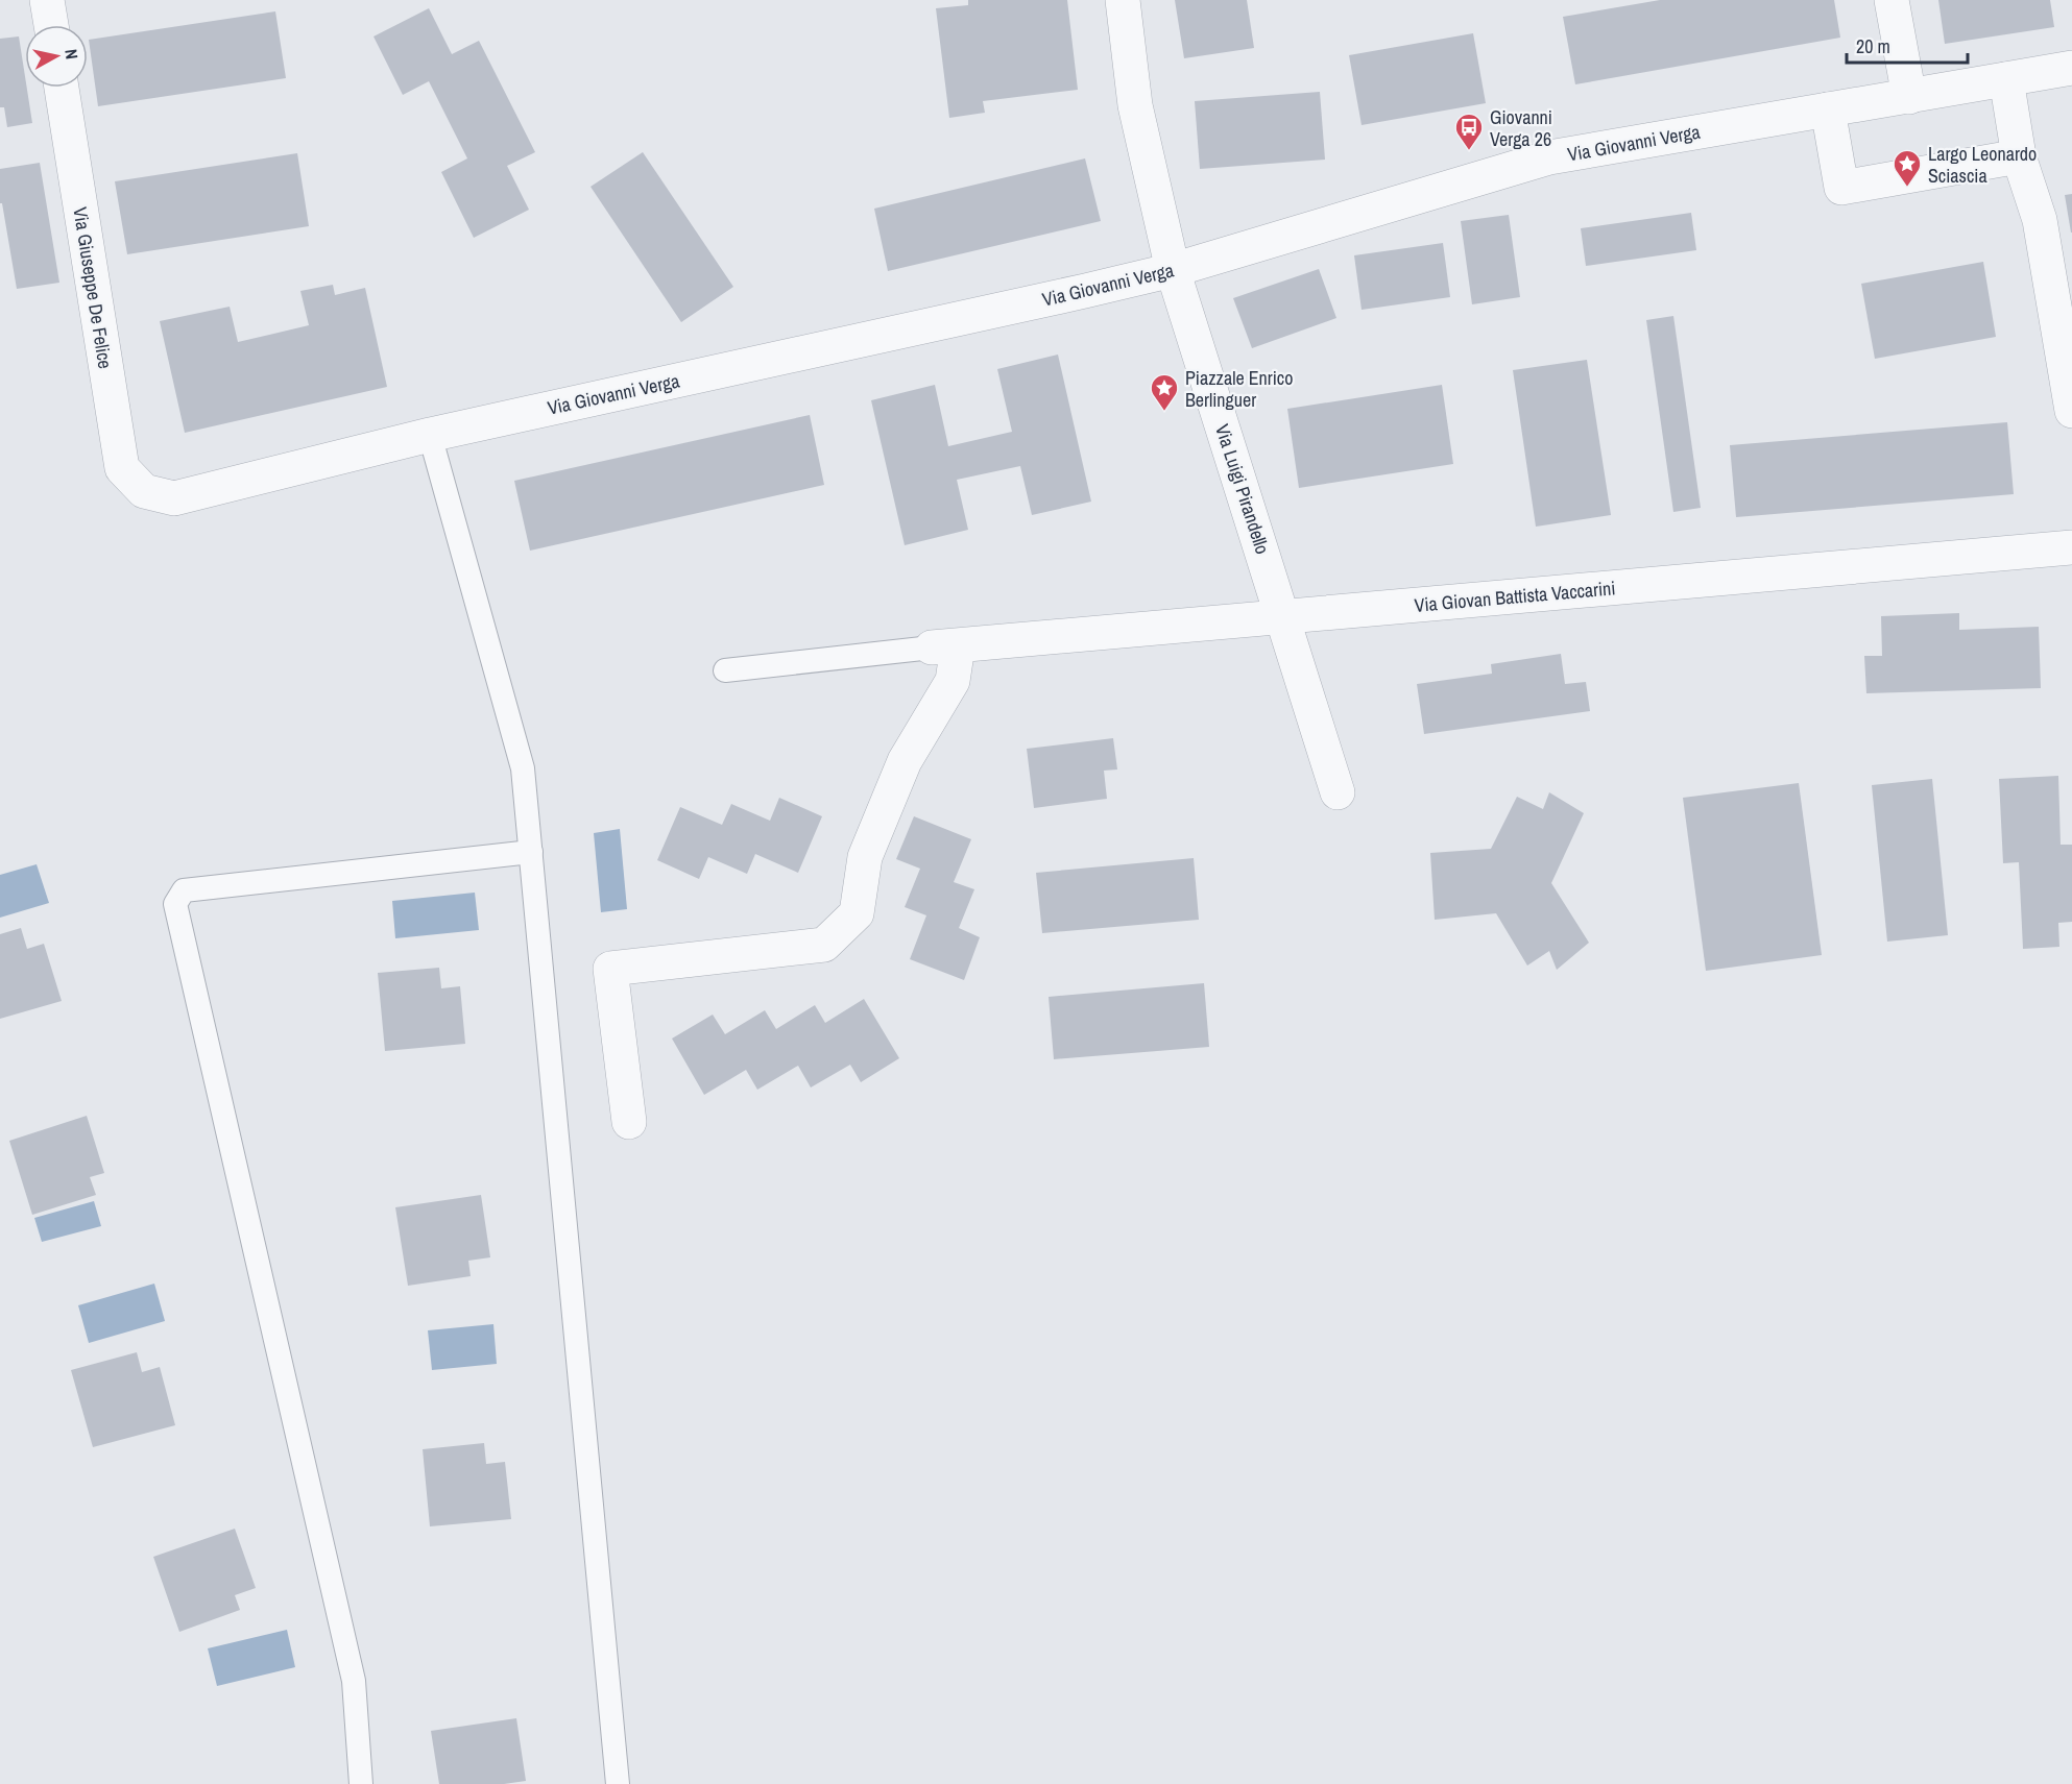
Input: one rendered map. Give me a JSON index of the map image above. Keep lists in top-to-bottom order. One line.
{"streets":{"street":["Via Giovanni Verga","Via Giuseppe De Felice","Via Luigi Pirandello","Via Giovan Battista Vaccarini"]},"crossings":[["Via Giovanni Verga","Via Giuseppe De Felice"],["Via Giovanni Verga","Via Luigi Pirandello"],["Via Luigi Pirandello","Via Giovan Battista Vaccarini"]],"places":{"bus stop":["Giovanni Verga 26"],"place":["Largo Leonardo Sciascia","Piazzale Enrico Berlinguer"]},"scale_bar":"20 m","north":"right"}
